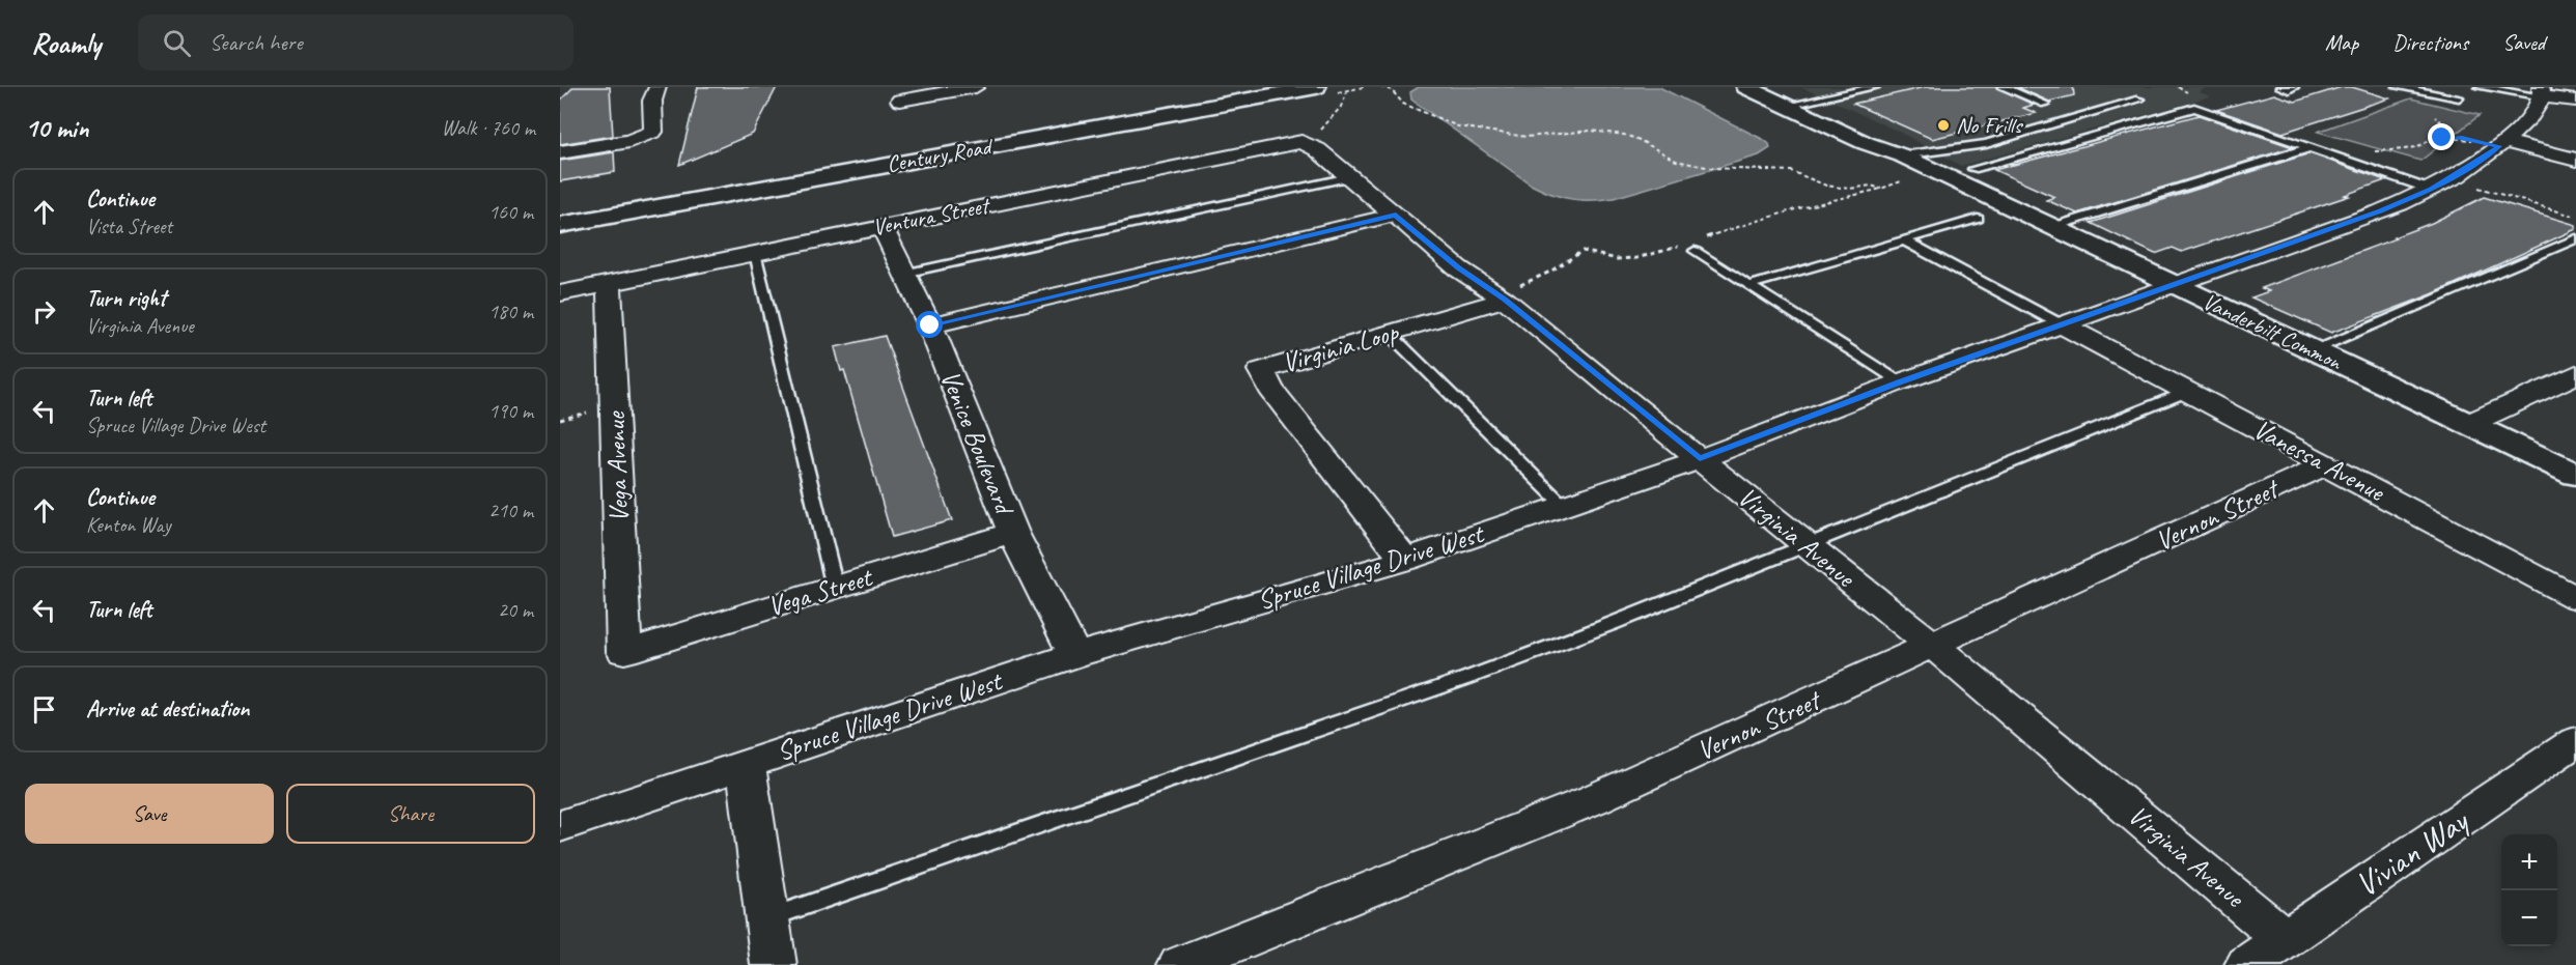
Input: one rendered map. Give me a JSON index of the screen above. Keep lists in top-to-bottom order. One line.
{"streets":{"main road":["Century Road","Vanderbilt Common"],"street":["Ventura Street","Virginia Loop","Venice Boulevard","Vanessa Avenue","Vega Avenue","Vernon Street","Virginia Avenue","Spruce Village Drive West","Vega Street","Vivian Way"]},"crossings":[["Ventura Street","Venice Boulevard"],["Ventura Street","Vega Avenue"],["Ventura Street","Virginia Avenue"],["Vanderbilt Common","Spruce Village Drive West"],["Virginia Loop","Virginia Avenue"],["Virginia Loop","Spruce Village Drive West"],["Venice Boulevard","Spruce Village Drive West"],["Venice Boulevard","Vega Street"],["Vanessa Avenue","Vernon Street"],["Vanessa Avenue","Spruce Village Drive West"],["Vega Avenue","Vega Street"],["Vernon Street","Virginia Avenue"],["Virginia Avenue","Spruce Village Drive West"],["Virginia Avenue","Vivian Way"]],"places":["No Frills"],"page":{"header":"Roamly","search":"Search here","nav":["Map","Directions","Saved"],"heading":["10 min","Walk · 760 m"],"list":[["Continue","Vista Street","160 m"],["Turn right","Virginia Avenue","180 m"],["Turn left","Spruce Village Drive West","190 m"],["Continue","Kenton Way","210 m"],["Turn left","20 m"],"Arrive at destination"],"buttons":["Save","Share"],"map_buttons":["+","−"]}}
